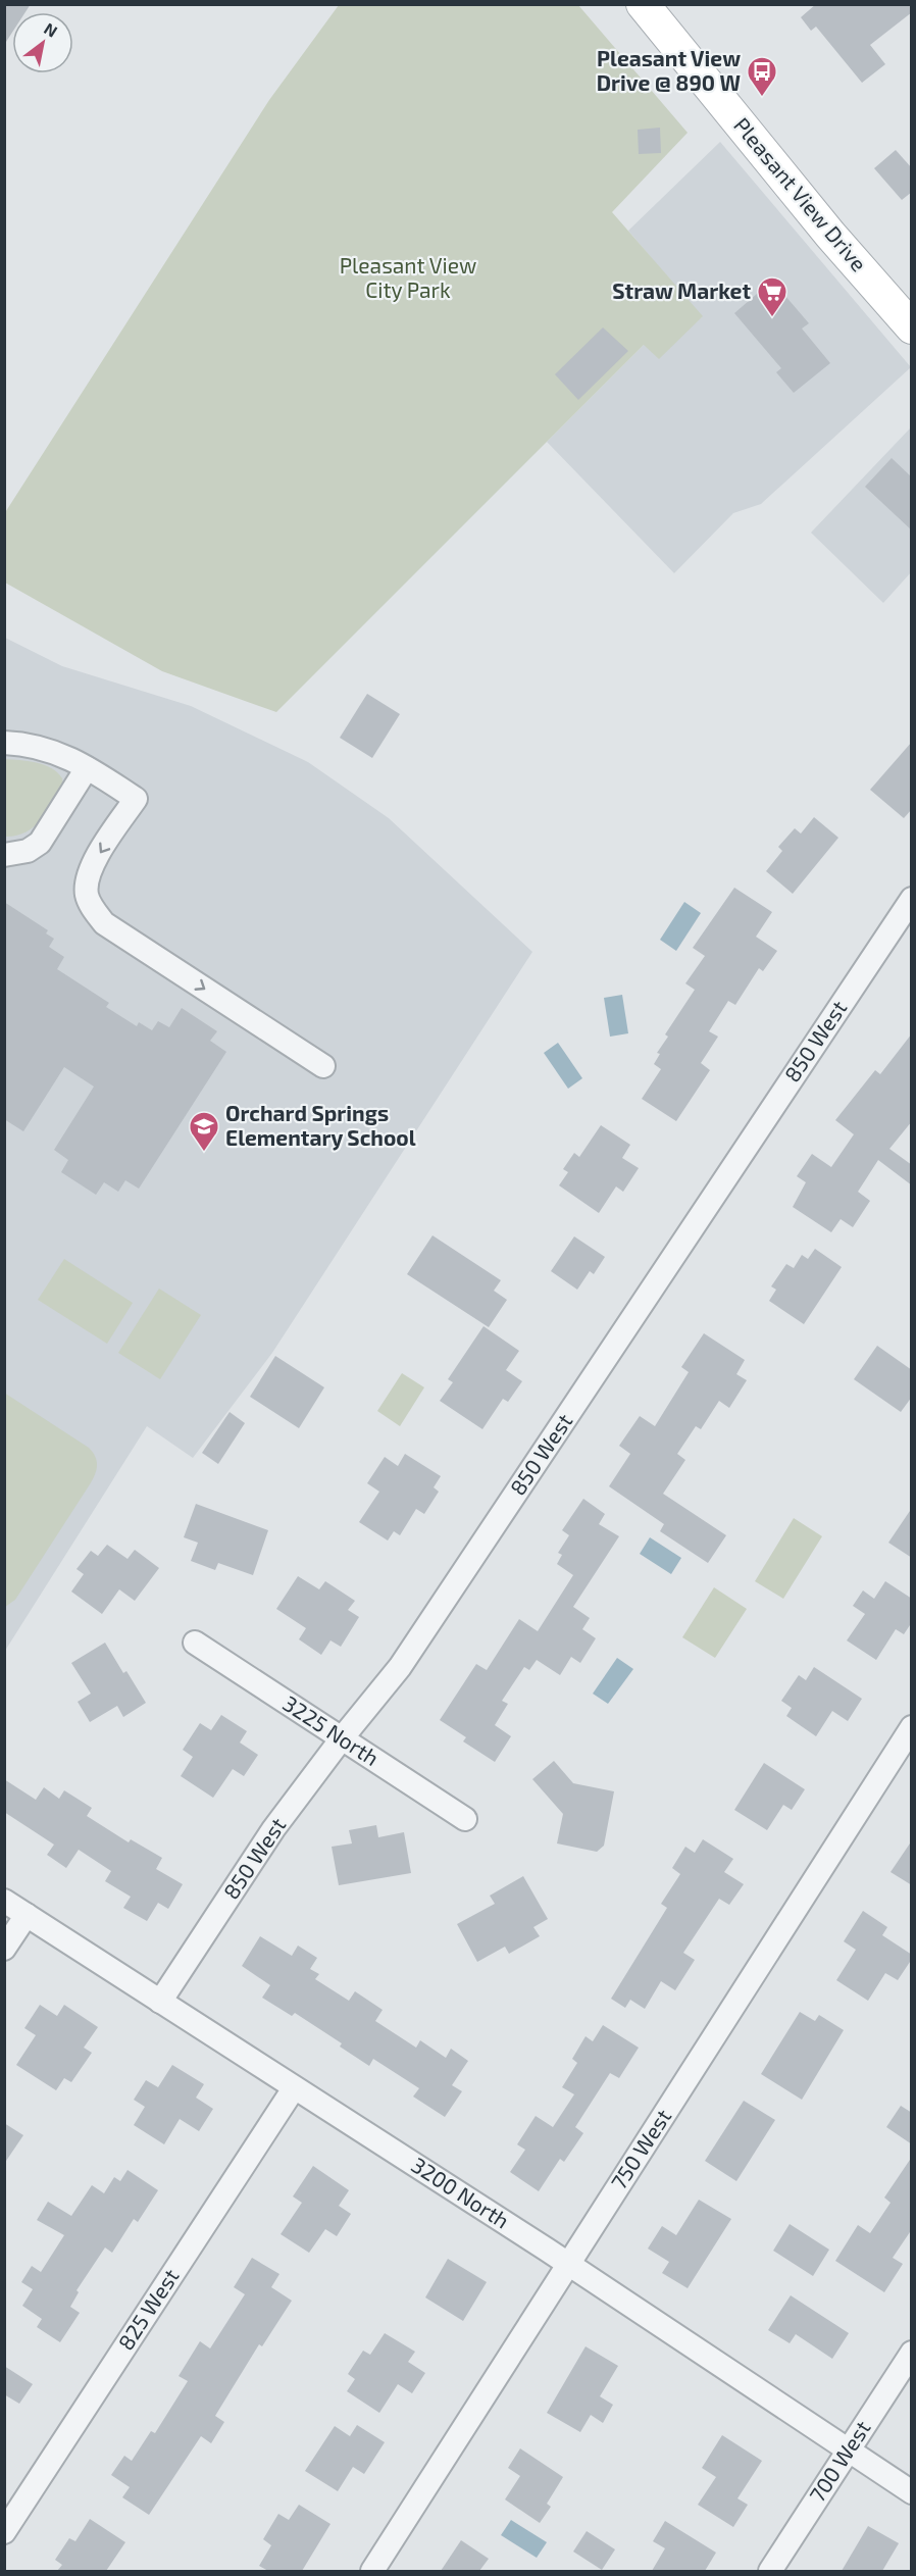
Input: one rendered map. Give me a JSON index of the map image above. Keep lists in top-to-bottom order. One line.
{"streets":{"main road":["Pleasant View Drive"],"street":["850 West","3225 North","750 West","3200 North","825 West","700 West"]},"crossings":[["850 West","3225 North"],["850 West","3200 North"],["750 West","3200 North"],["3200 North","825 West"],["3200 North","700 West"]],"parks":["Pleasant View City Park"],"places":{"bus stop":["Pleasant View Drive @ 890 W"],"supermarket":["Straw Market"],"school or university":["Orchard Springs Elementary School"]},"north":"top right"}
